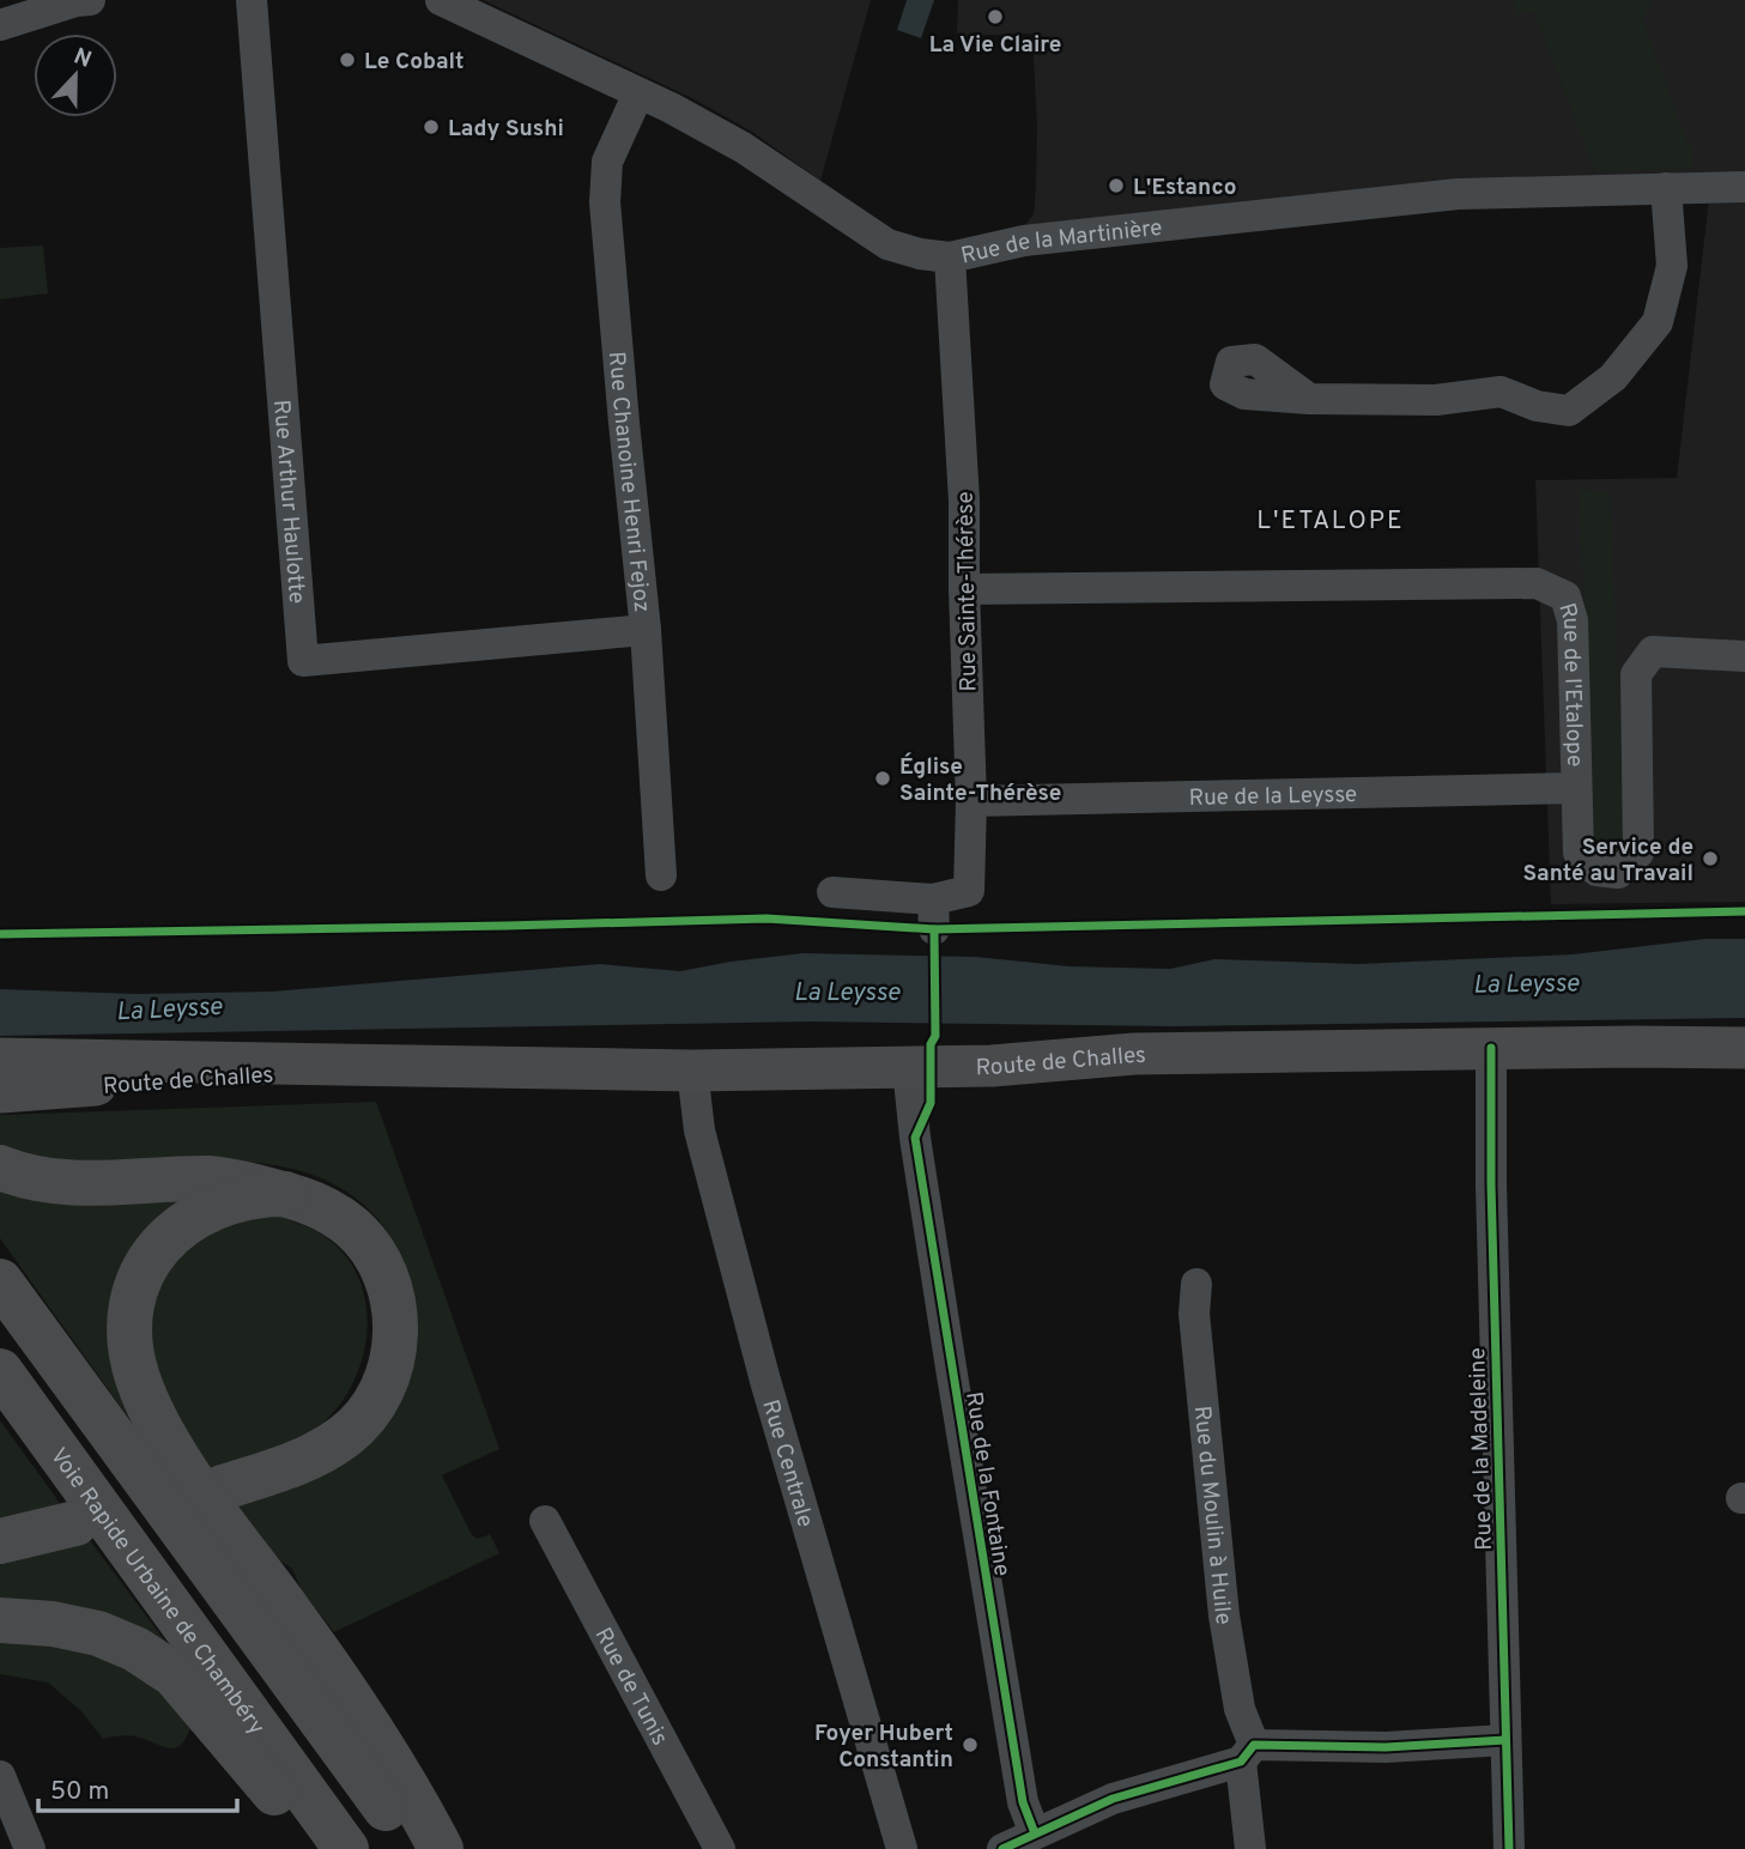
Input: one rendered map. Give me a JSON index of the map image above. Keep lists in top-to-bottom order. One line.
{"streets":{"highway":["Voie Rapide Urbaine de Chambéry"],"main road":["Route de Challes"],"street":["Rue de la Martinière","Rue Chanoine Henri Fejoz","Rue Arthur Haulotte","Rue Sainte-Thérèse","Rue de l'Etalope","Rue de la Leysse","Rue de la Madeleine","Rue Centrale","Rue de la Fontaine","Rue du Moulin à Huile","Rue de Tunis"]},"crossings":[["Rue de la Martinière","Rue Chanoine Henri Fejoz"],["Rue de la Martinière","Rue Sainte-Thérèse"],["Rue Chanoine Henri Fejoz","Rue Arthur Haulotte"],["Rue Sainte-Thérèse","Rue de l'Etalope"],["Rue Sainte-Thérèse","Rue de la Leysse"],["Rue de l'Etalope","Rue de la Leysse"],["Route de Challes","Rue de la Madeleine"],["Route de Challes","Rue Centrale"],["Route de Challes","Rue de la Fontaine"]],"districts":["L'ETALOPE"],"water":["La Leysse"],"places":["La Vie Claire","Le Cobalt","Lady Sushi","L'Estanco","Église Sainte-Thérèse","Service de Santé au Travail","Foyer Hubert Constantin"],"scale_bar":"50 m","north":"top"}
